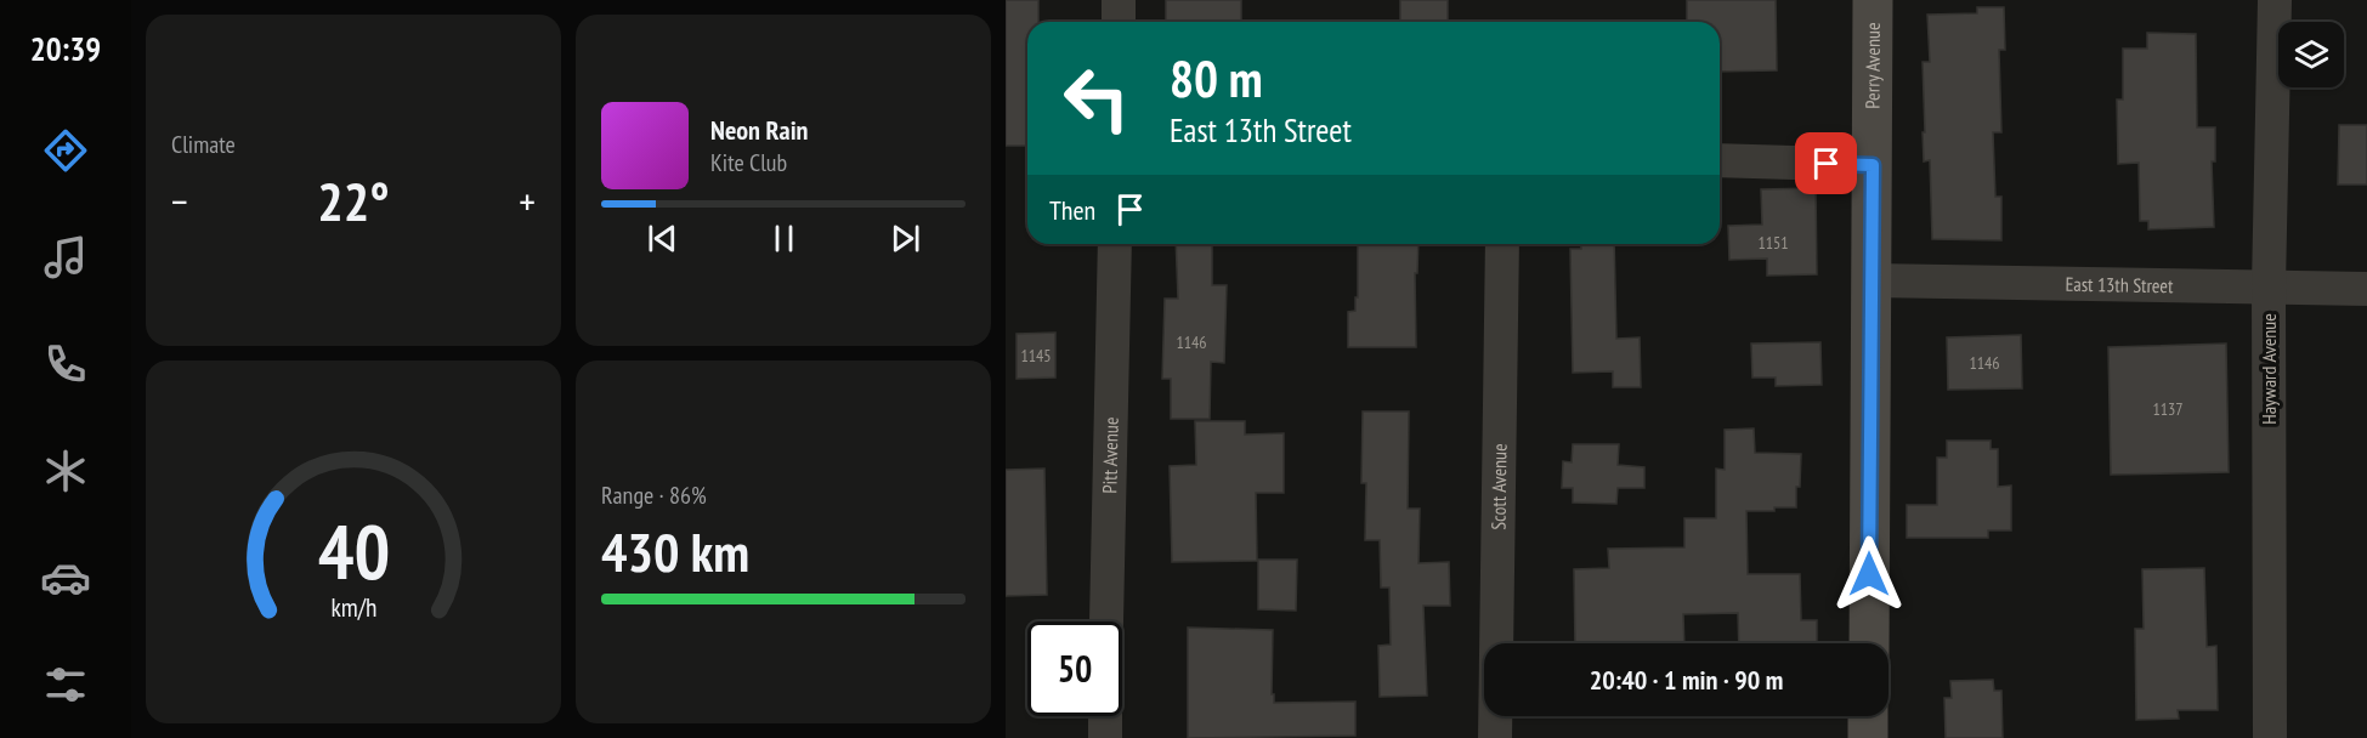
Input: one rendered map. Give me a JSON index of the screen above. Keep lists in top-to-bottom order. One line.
{"streets":{"main road":["Perry Avenue"],"street":["East 13th Street","Hayward Avenue","Pitt Avenue","Scott Avenue"]},"crossings":[["Perry Avenue","East 13th Street"],["East 13th Street","Hayward Avenue"]],"house_numbers":["1151","1146","1145","1146","1137"],"page":{"tabs":"20:39","tile":["Climate",["Range · 86%","430 km"]],"turn":["80 m","East 13th Street"],"song":["Neon Rain","Kite Club"],"heat":["−","22°","+"],"then":"Then","limit":"50","trip":"20:40 · 1 min · 90 m","gauge":["40","km/h"]}}
